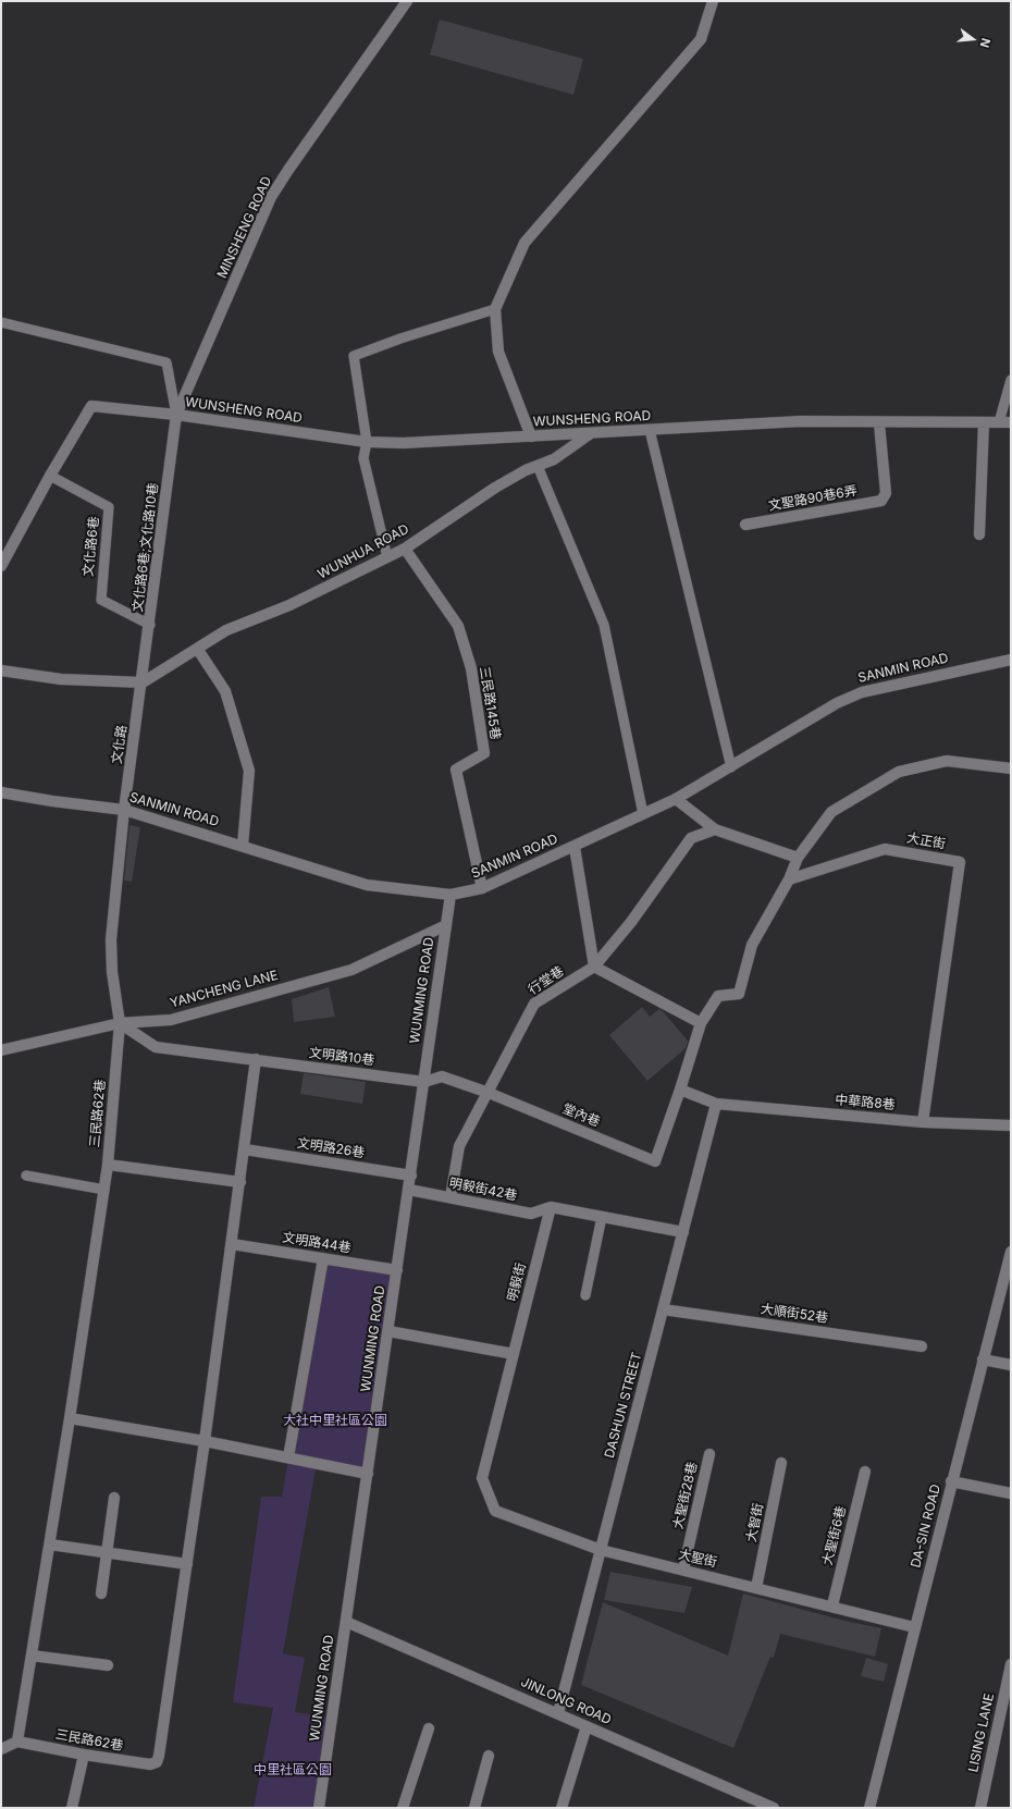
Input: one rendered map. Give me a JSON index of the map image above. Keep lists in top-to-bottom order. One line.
{"streets":{"street":["MINSHENG ROAD","WUNSHENG ROAD","文聖路90巷6弄","文化路6巷;文化路10巷","WUNHUA ROAD","SANMIN ROAD","三民路145巷","文化路","大正街","行堂巷","YANCHENG LANE","WUNMING ROAD","文明路10巷","中華路8巷","三民路62巷","堂內巷","文明路26巷","明毅街42巷","文明路44巷","明毅街","大順街52巷","DASHUN STREET","大聖街28巷","大智街","DA-SIN ROAD","大聖街6巷","大聖街","JINLONG ROAD","LISING LANE"],"lane":["文化路6巷"]},"crossings":[["MINSHENG ROAD","WUNSHENG ROAD"],["MINSHENG ROAD","文化路6巷;文化路10巷"],["WUNSHENG ROAD","文聖路90巷6弄"],["WUNSHENG ROAD","文化路6巷;文化路10巷"],["WUNSHENG ROAD","WUNHUA ROAD"],["文化路6巷","文化路6巷;文化路10巷"],["文化路6巷;文化路10巷","WUNHUA ROAD"],["文化路6巷;文化路10巷","文化路"],["WUNHUA ROAD","三民路145巷"],["WUNHUA ROAD","文化路"],["SANMIN ROAD","三民路145巷"],["SANMIN ROAD","文化路"],["SANMIN ROAD","WUNMING ROAD"],["SANMIN ROAD","三民路62巷"],["文化路","三民路62巷"],["大正街","中華路8巷"],["行堂巷","堂內巷"],["行堂巷","明毅街42巷"],["YANCHENG LANE","WUNMING ROAD"],["YANCHENG LANE","文明路10巷"],["YANCHENG LANE","三民路62巷"],["WUNMING ROAD","文明路10巷"],["WUNMING ROAD","堂內巷"],["WUNMING ROAD","文明路26巷"],["WUNMING ROAD","明毅街42巷"],["WUNMING ROAD","文明路44巷"],["WUNMING ROAD","JINLONG ROAD"],["文明路10巷","三民路62巷"],["文明路10巷","堂內巷"],["中華路8巷","堂內巷"],["中華路8巷","DASHUN STREET"],["三民路62巷","文明路26巷"],["三民路62巷","文明路44巷"],["明毅街42巷","明毅街"],["明毅街","大聖街"],["大順街52巷","DASHUN STREET"],["DASHUN STREET","大聖街"],["DASHUN STREET","JINLONG ROAD"],["大聖街28巷","大聖街"],["大智街","大聖街"],["DA-SIN ROAD","大聖街"],["大聖街6巷","大聖街"]],"parks":["大社中里社區公園","中里社區公園"],"north":"right"}
